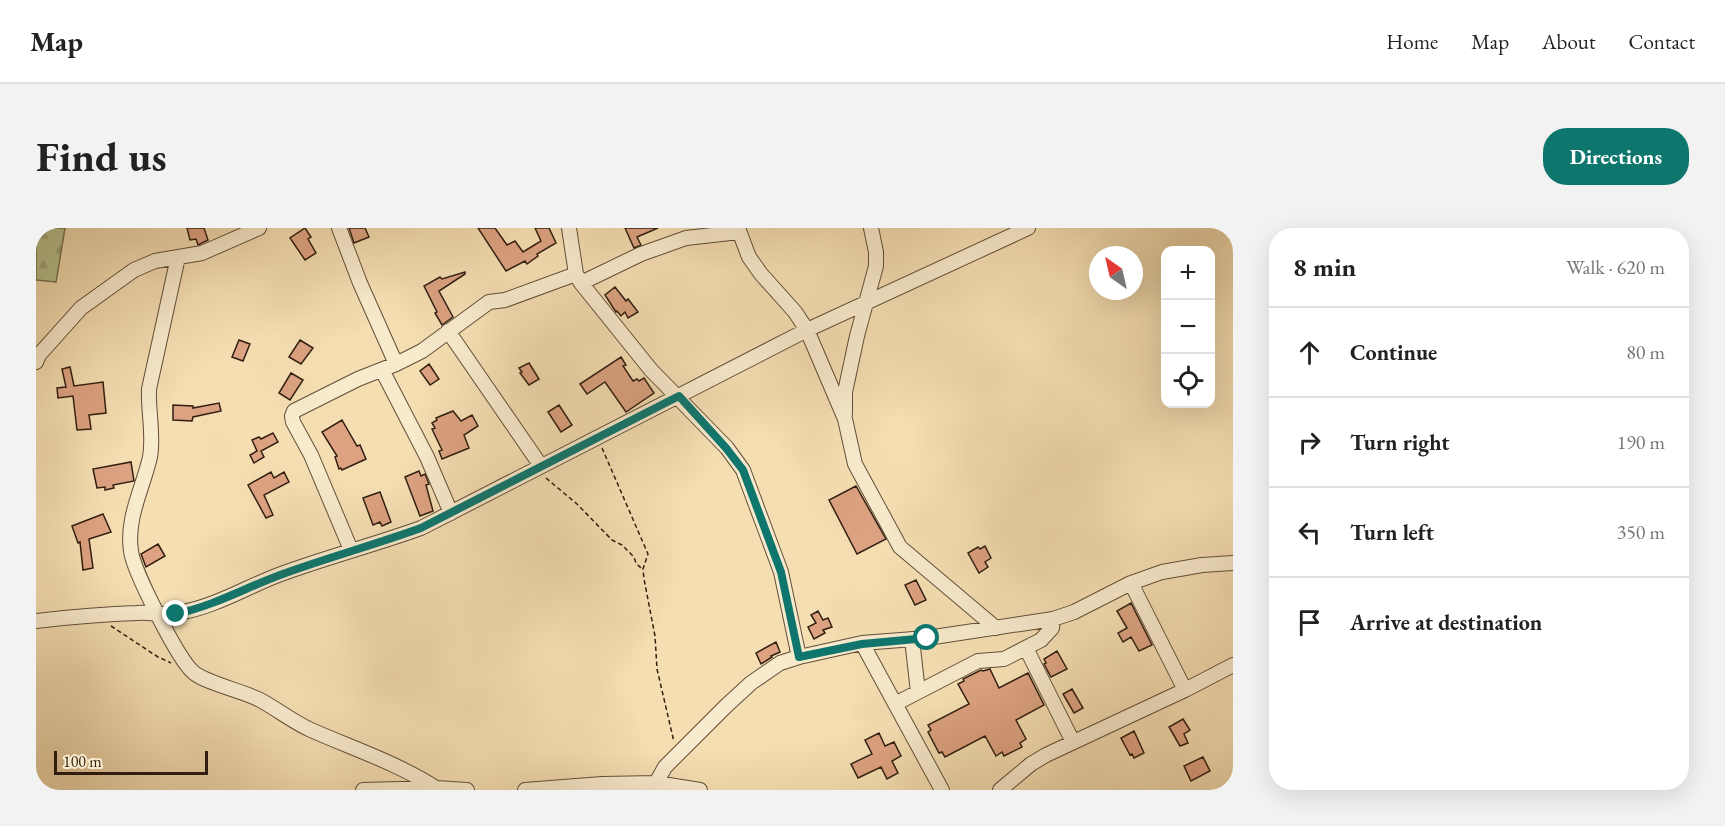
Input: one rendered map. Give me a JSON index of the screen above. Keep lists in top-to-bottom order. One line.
{"scale_bar":"100 m","north":"top left","page":{"header":"Map","nav":["Home","Map","About","Contact"],"buttons":"Directions","title":"Find us","heading":["8 min","Walk · 620 m"],"map_buttons":["+","−"],"list":[["Continue","80 m"],["Turn right","190 m"],["Turn left","350 m"],"Arrive at destination"],"scale":"100 m"}}
